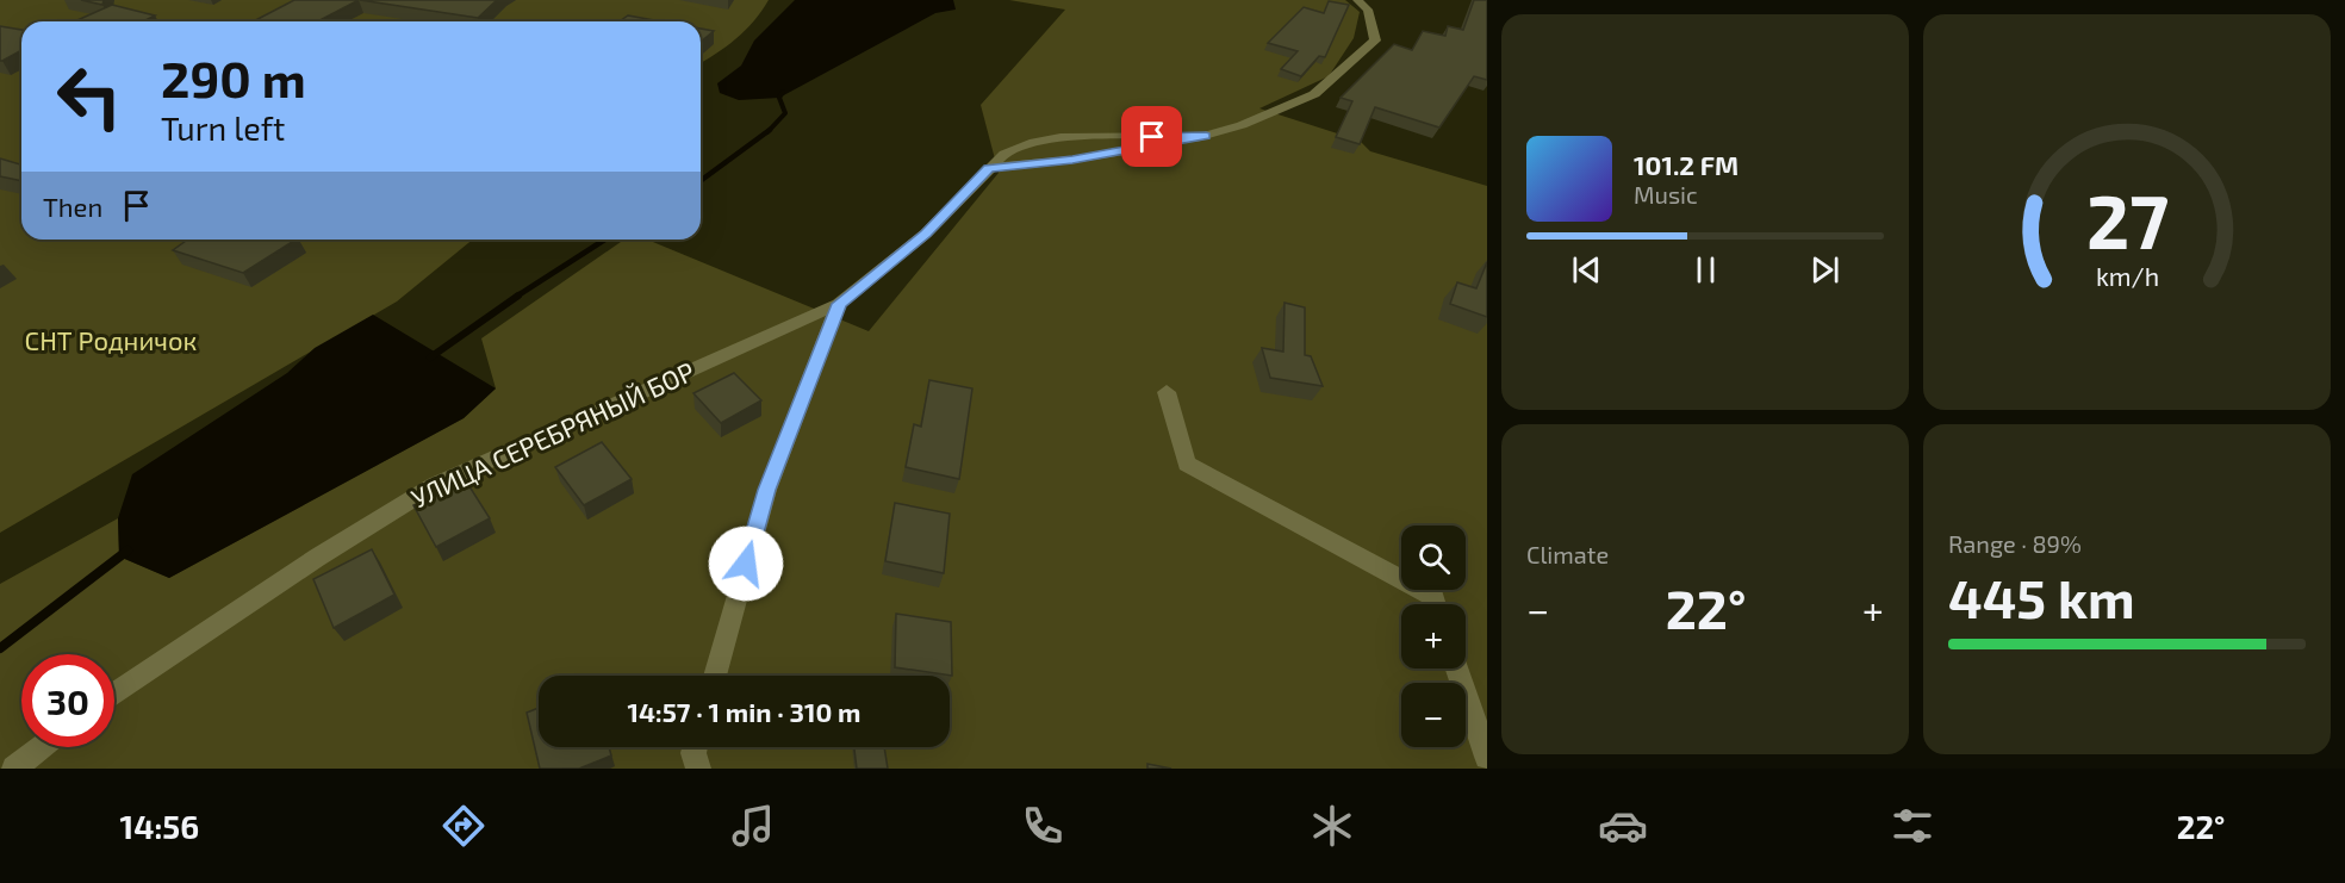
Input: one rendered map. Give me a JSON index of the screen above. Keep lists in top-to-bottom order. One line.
{"streets":{"street":["УЛИЦА СЕРЕБРЯНЫЙ БОР"]},"parks":["СНТ Родничок"],"page":{"turn":["290 m","Turn left"],"song":["101.2 FM","Music"],"then":"Then","tile":["Climate",["Range · 89%","445 km"]],"map_buttons":["+","−"],"heat":["−","22°","+"],"limit":"30","trip":"14:57 · 1 min · 310 m","tabs":["14:56","22°"],"gauge":["27","km/h"]}}
